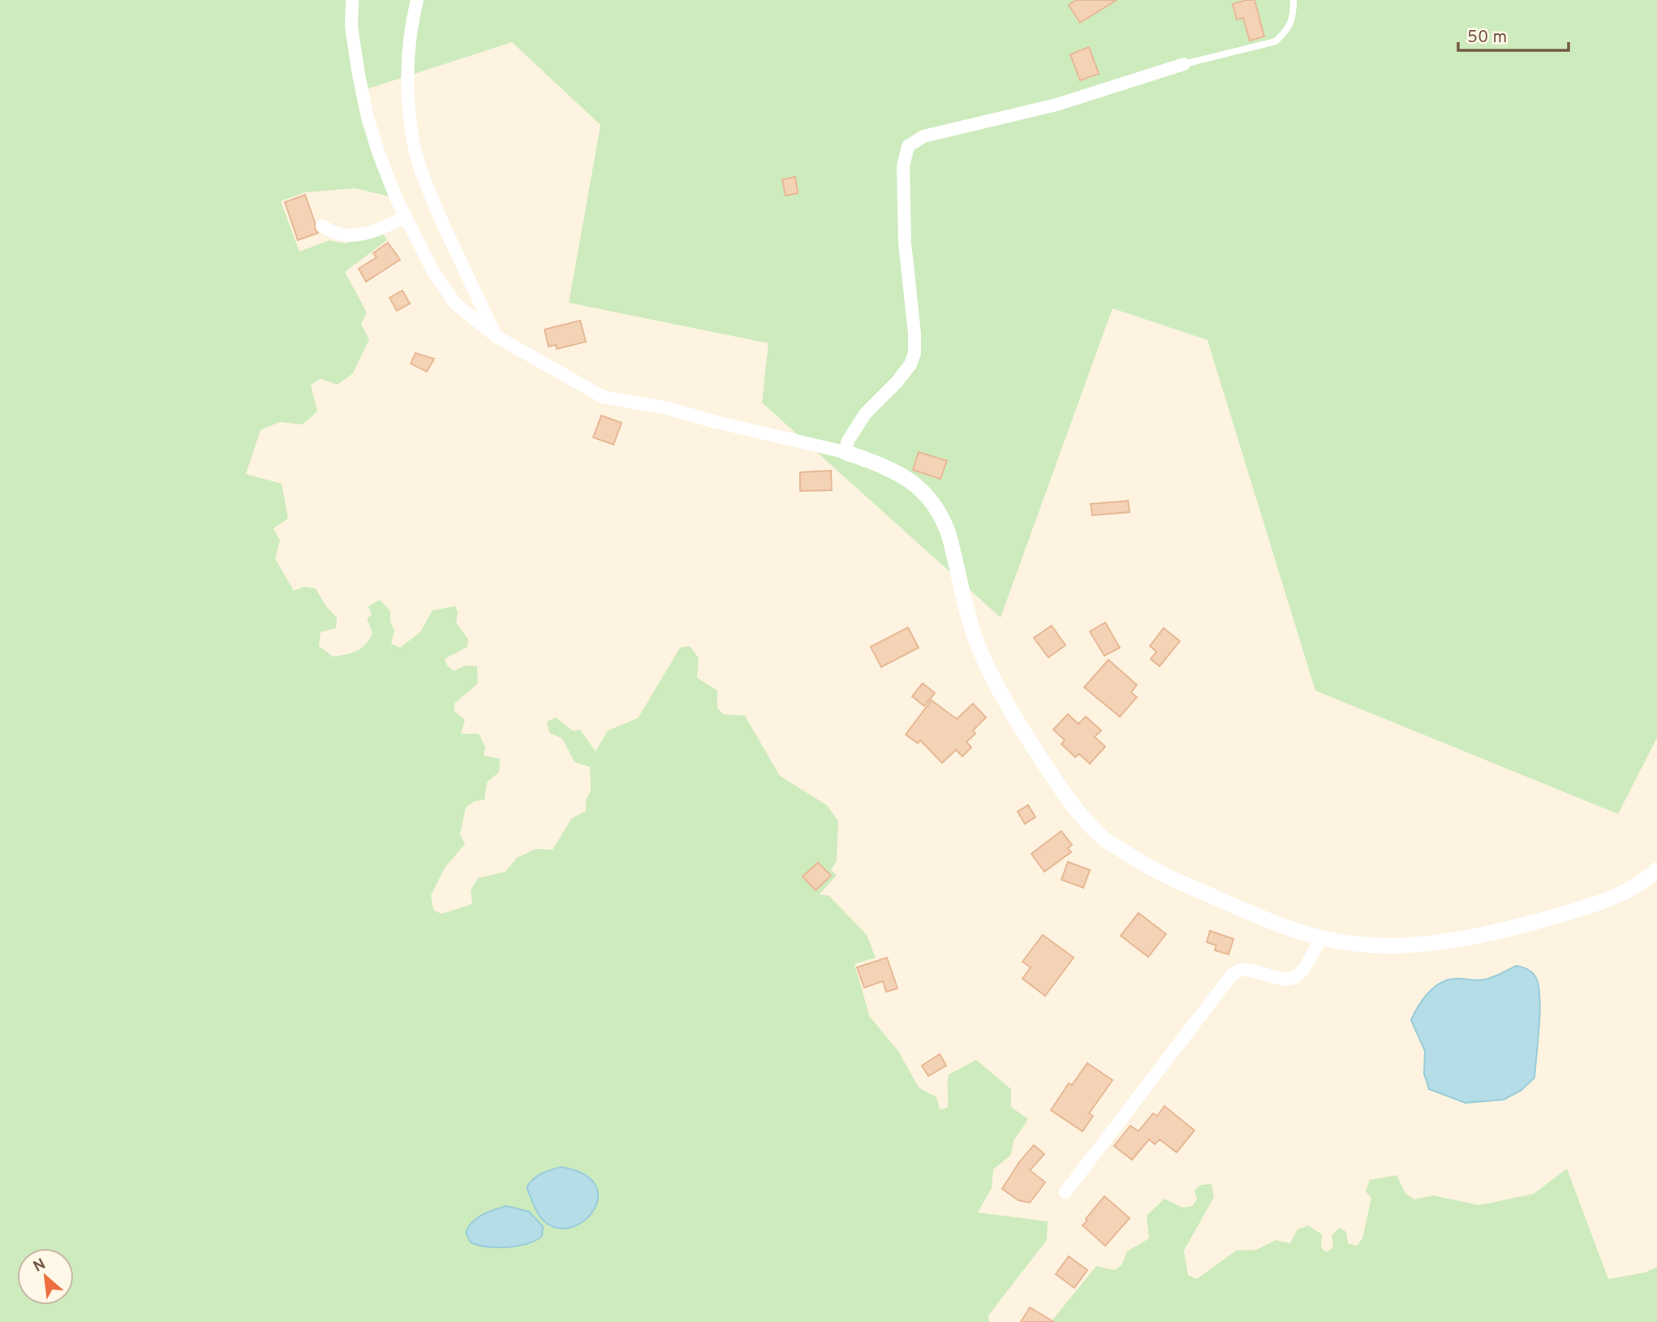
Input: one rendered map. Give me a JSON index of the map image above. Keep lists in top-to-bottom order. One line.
{"scale_bar":"50 m","north":"top left"}
